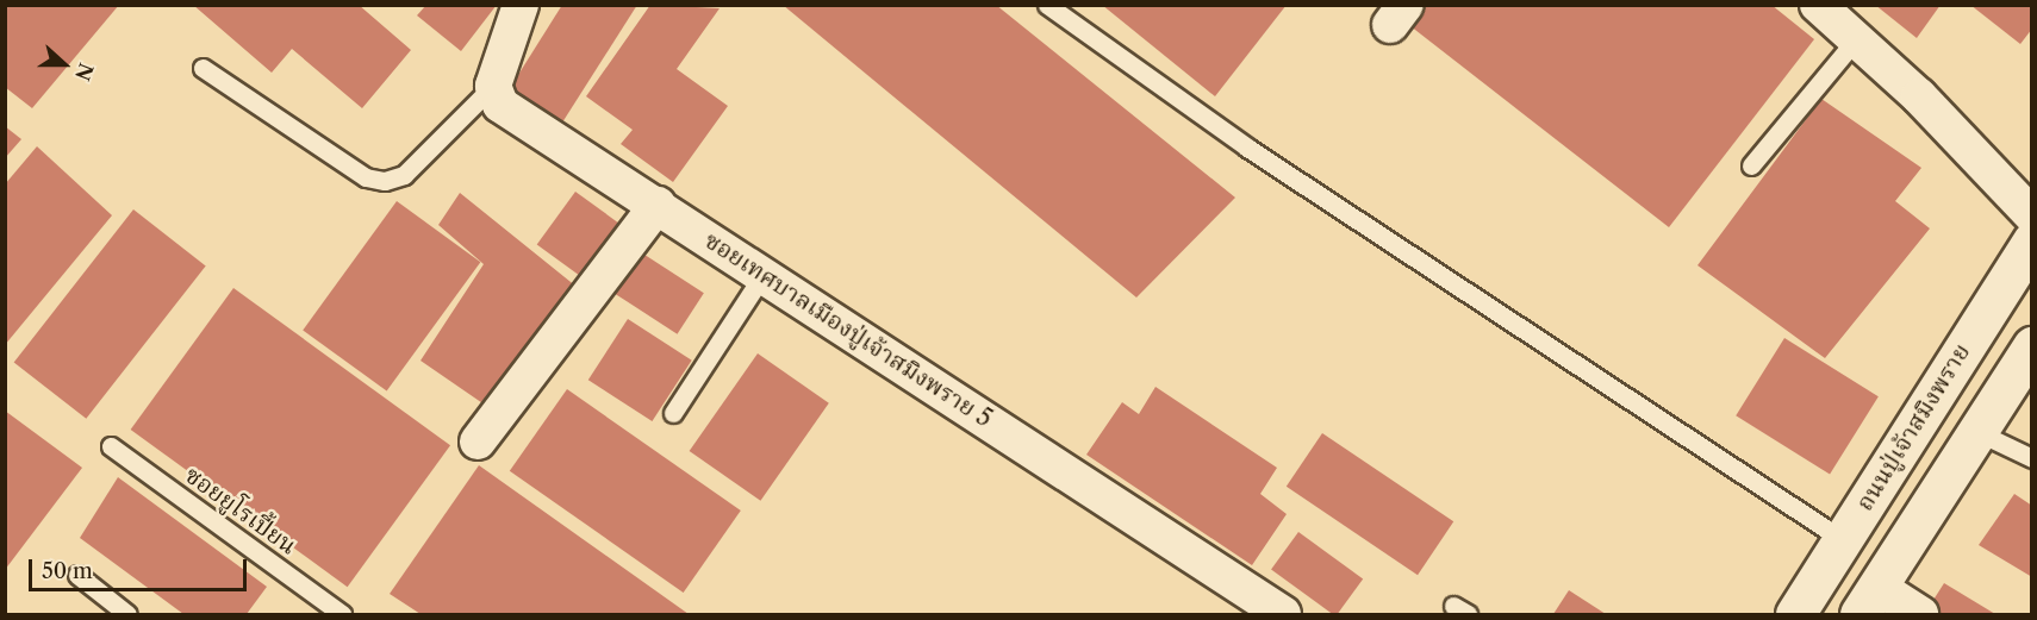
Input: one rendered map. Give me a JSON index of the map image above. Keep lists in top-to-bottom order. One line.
{"streets":{"main road":["ถนนปู่เจ้าสมิงพราย"],"street":["ซอยเทศบาลเมืองปู่เจ้าสมิงพราย 5"],"lane":["ซอยยูโรเปี้ยน"]},"scale_bar":"50 m","north":"right"}
